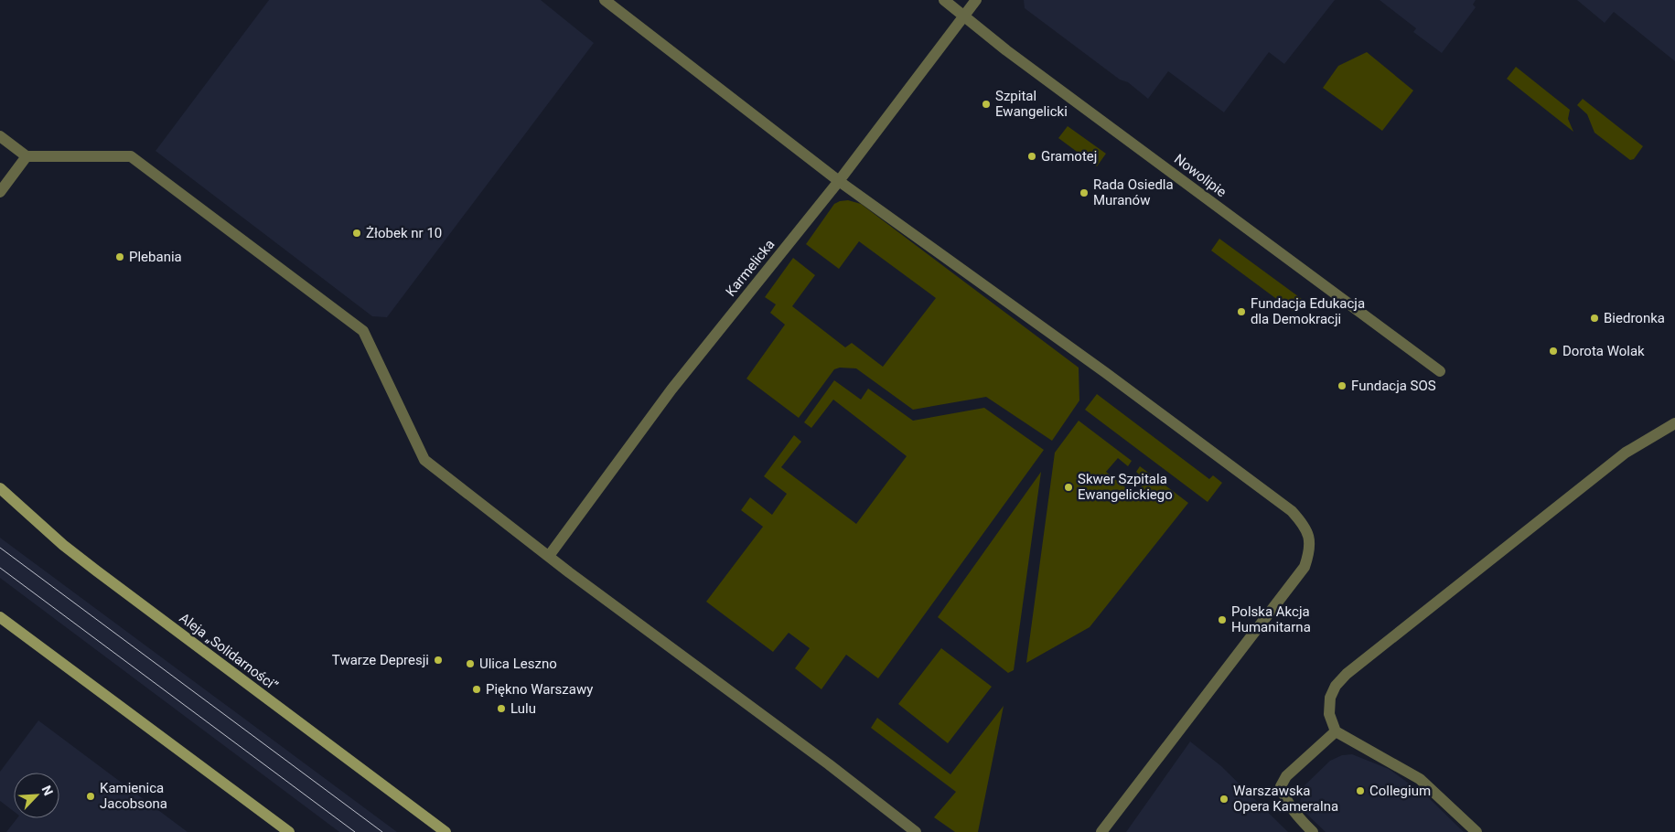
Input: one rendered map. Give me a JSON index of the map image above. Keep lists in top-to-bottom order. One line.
{"streets":{"main road":["Aleja „Solidarności”"],"street":["Nowolipie","Karmelicka"]},"crossings":[["Nowolipie","Karmelicka"]],"places":["Szpital Ewangelicki","Gramotej","Rada Osiedla Muranów","Żłobek nr 10","Plebania","Fundacja Edukacja dla Demokracji","Biedronka","Dorota Wolak","Fundacja SOS","Skwer Szpitala Ewangelickiego","Polska Akcja Humanitarna","Twarze Depresji","Ulica Leszno","Piękno Warszawy","Lulu","Collegium","Kamienica Jacobsona","Warszawska Opera Kameralna"],"north":"top right"}
